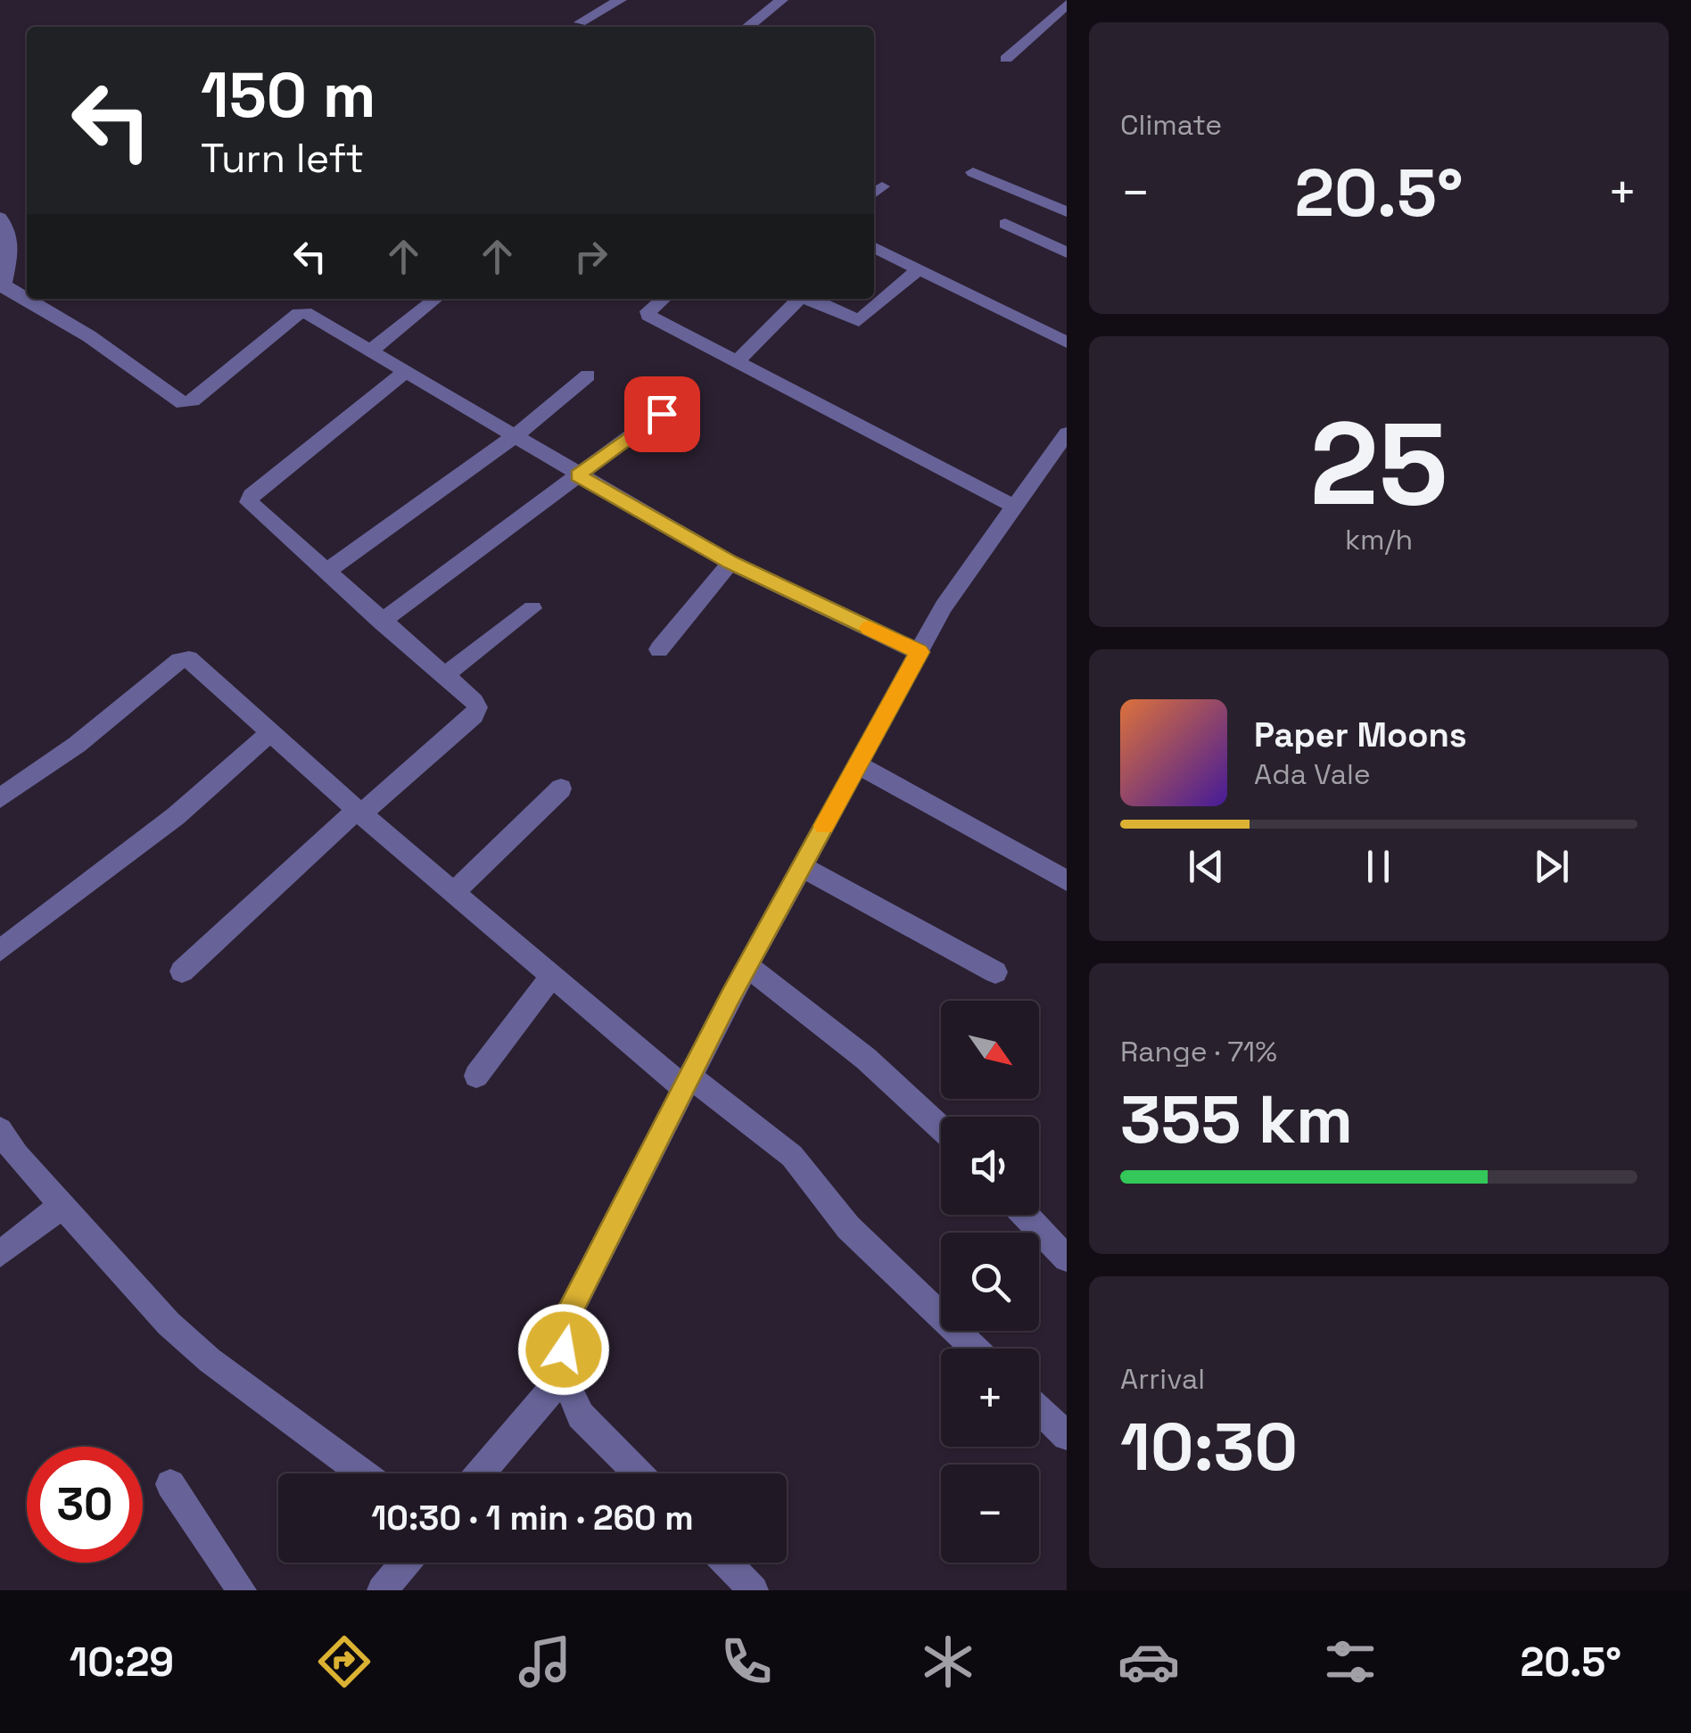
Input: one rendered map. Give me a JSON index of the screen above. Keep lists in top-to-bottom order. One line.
{"north":"bottom right","page":{"tile":["Climate",["25","km/h"],["Range · 71%","355 km"],["Arrival","10:30"]],"turn":["150 m","Turn left"],"heat":["−","20.5°","+"],"song":["Paper Moons","Ada Vale"],"map_buttons":["+","−"],"limit":"30","trip":"10:30 · 1 min · 260 m","tabs":["10:29","20.5°"]}}
